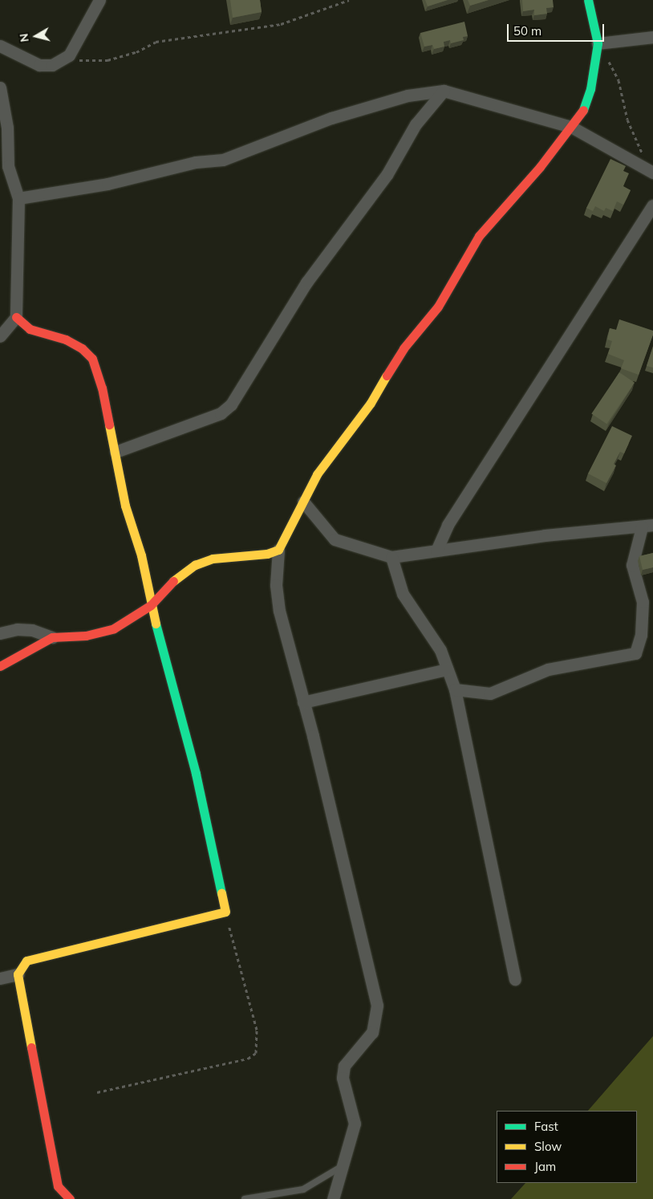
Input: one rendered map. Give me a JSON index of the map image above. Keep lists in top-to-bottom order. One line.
{"legend":["Fast","Slow","Jam"],"scale_bar":"50 m","north":"left"}
